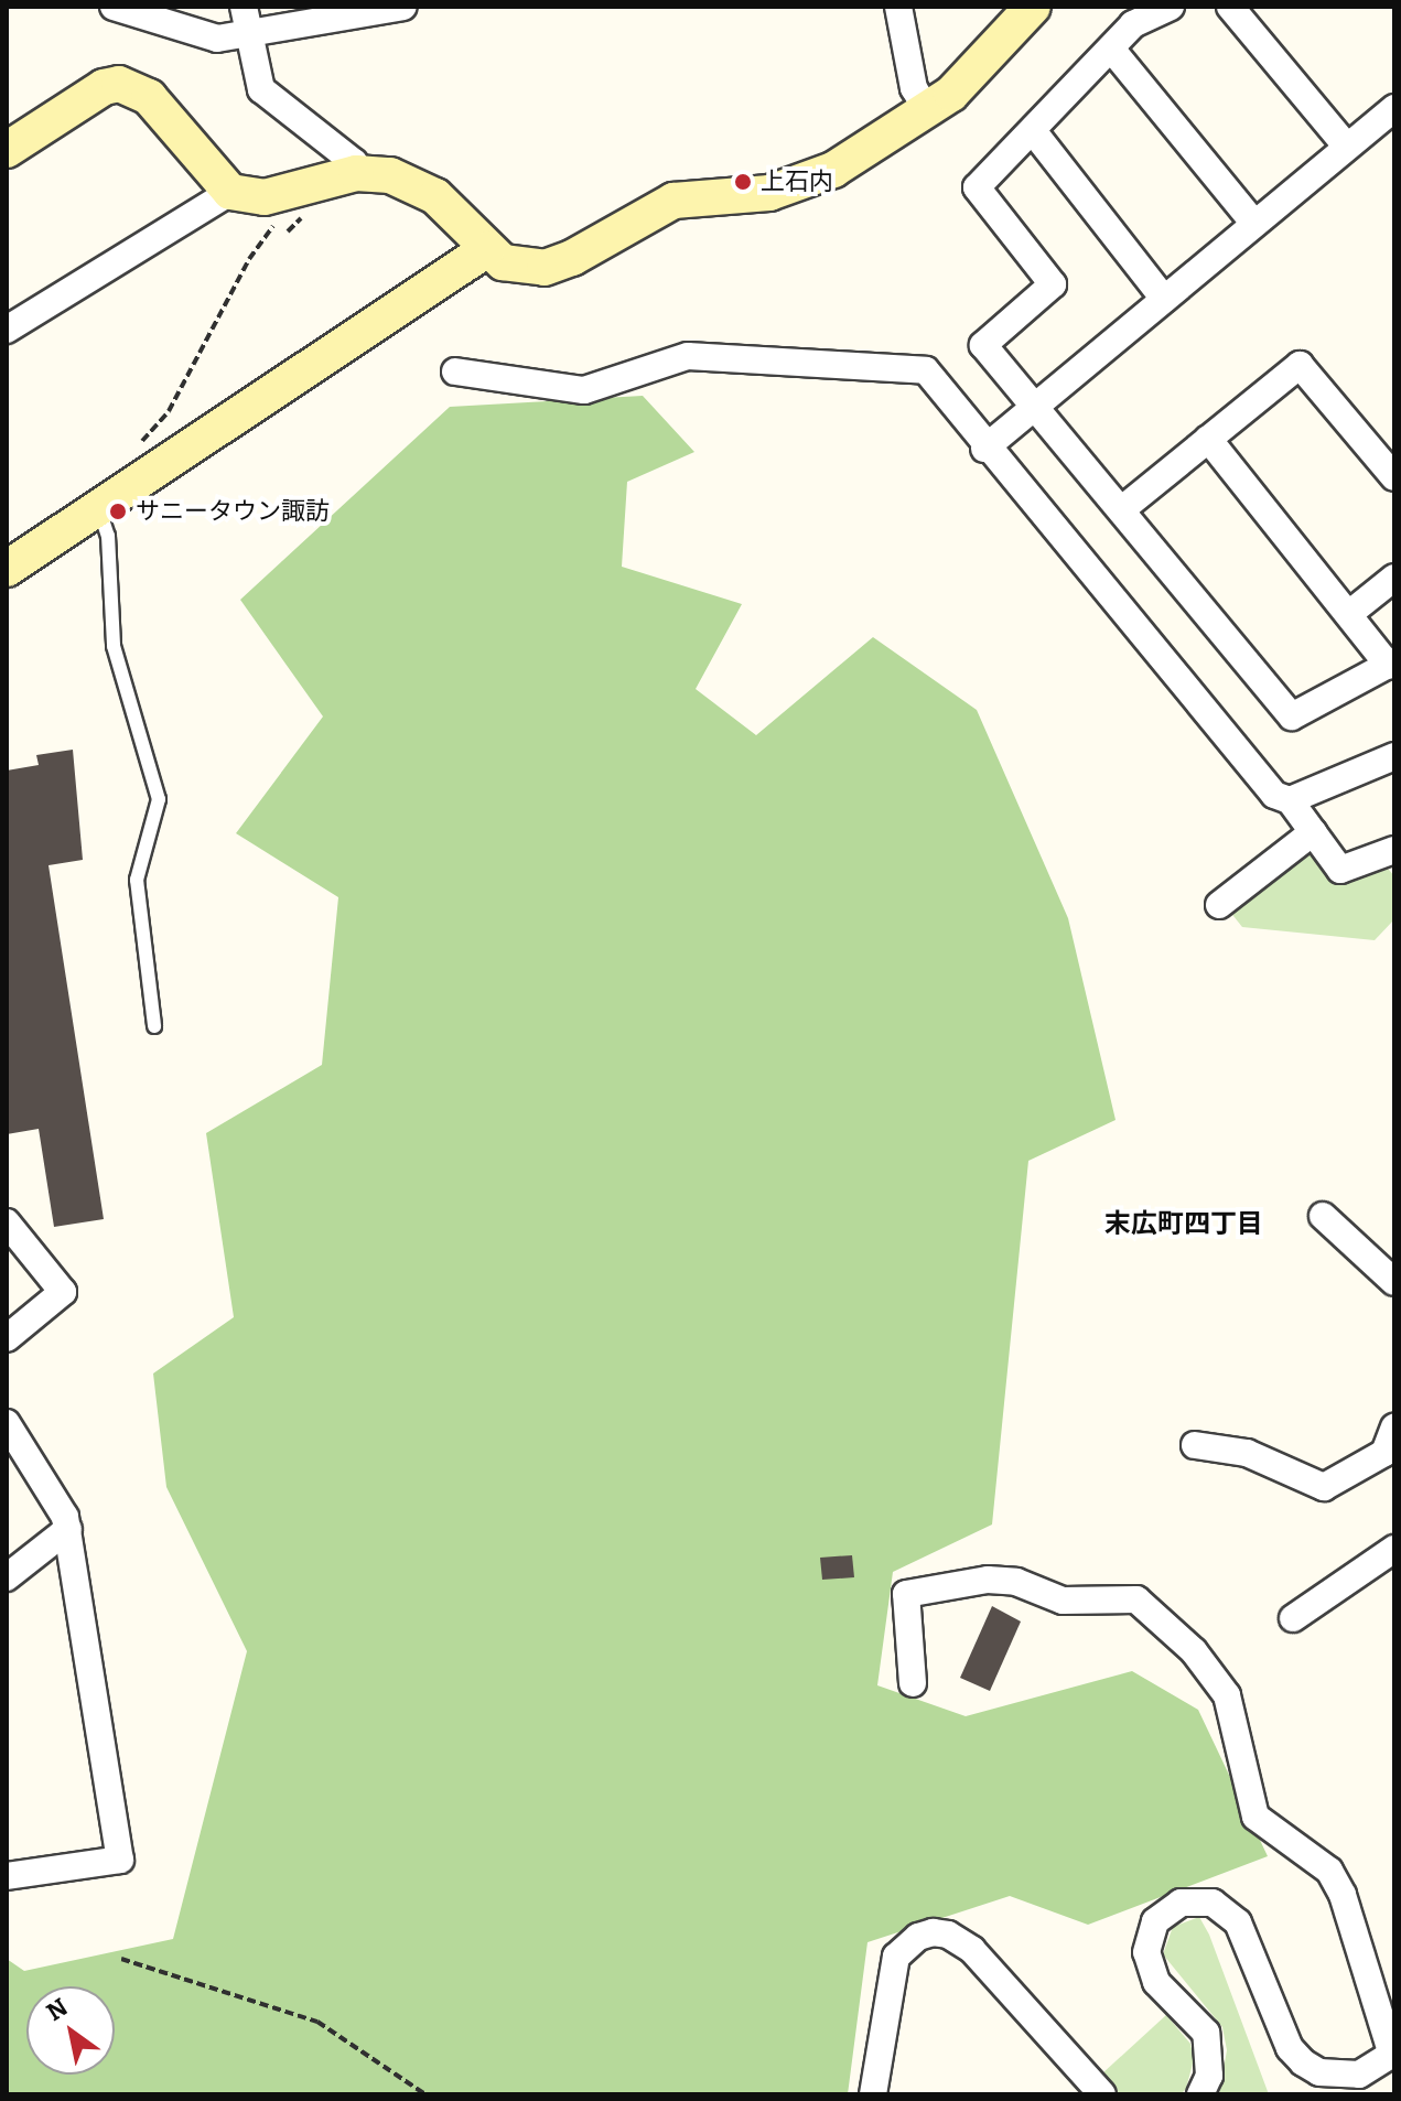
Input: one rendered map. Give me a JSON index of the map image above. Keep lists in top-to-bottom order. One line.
{"districts":["末広町四丁目"],"places":["上石内","サニータウン諏訪"],"north":"top left"}
